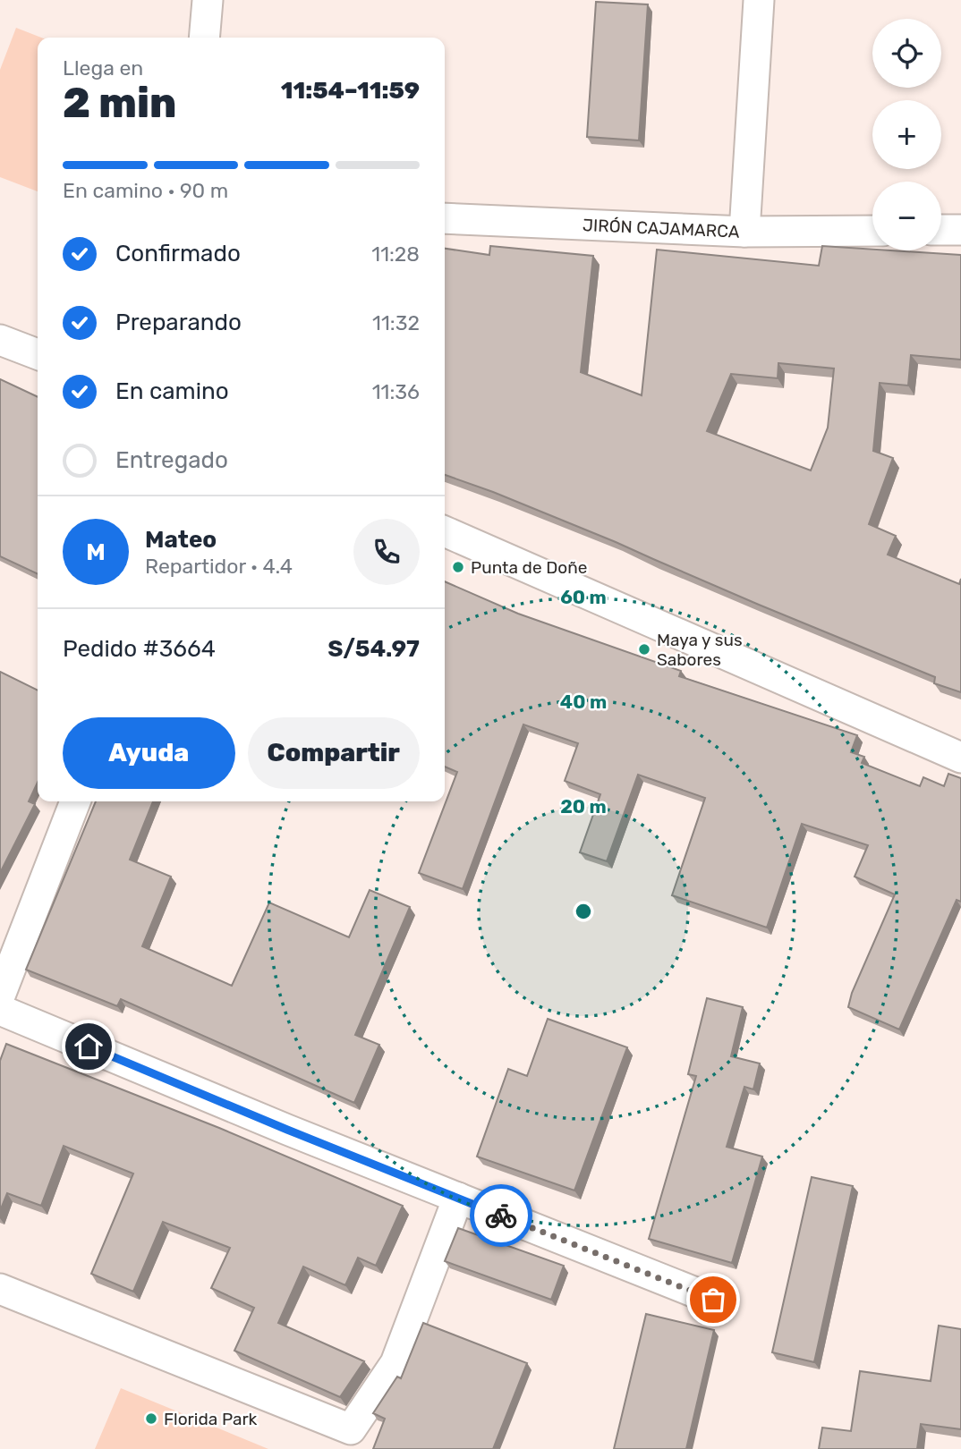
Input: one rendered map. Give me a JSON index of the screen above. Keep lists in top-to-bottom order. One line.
{"streets":{"street":["JIRÓN CAJAMARCA"]},"places":["Punta de Doñe","Maya y sus Sabores","Florida Park"],"page":{"map_buttons":["+","−"],"heading":["2 min","Llega en","11:54–11:59"],"panel":["Mateo","Repartidor · 4.4","Pedido #3664","S/54.97"],"bar":"En camino · 90 m","list":[["Confirmado","11:28"],["Preparando","11:32"],["En camino","11:36"],"Entregado"],"round":"M","buttons":["Ayuda","Compartir"]},"rings":["60 m","40 m","20 m"]}
